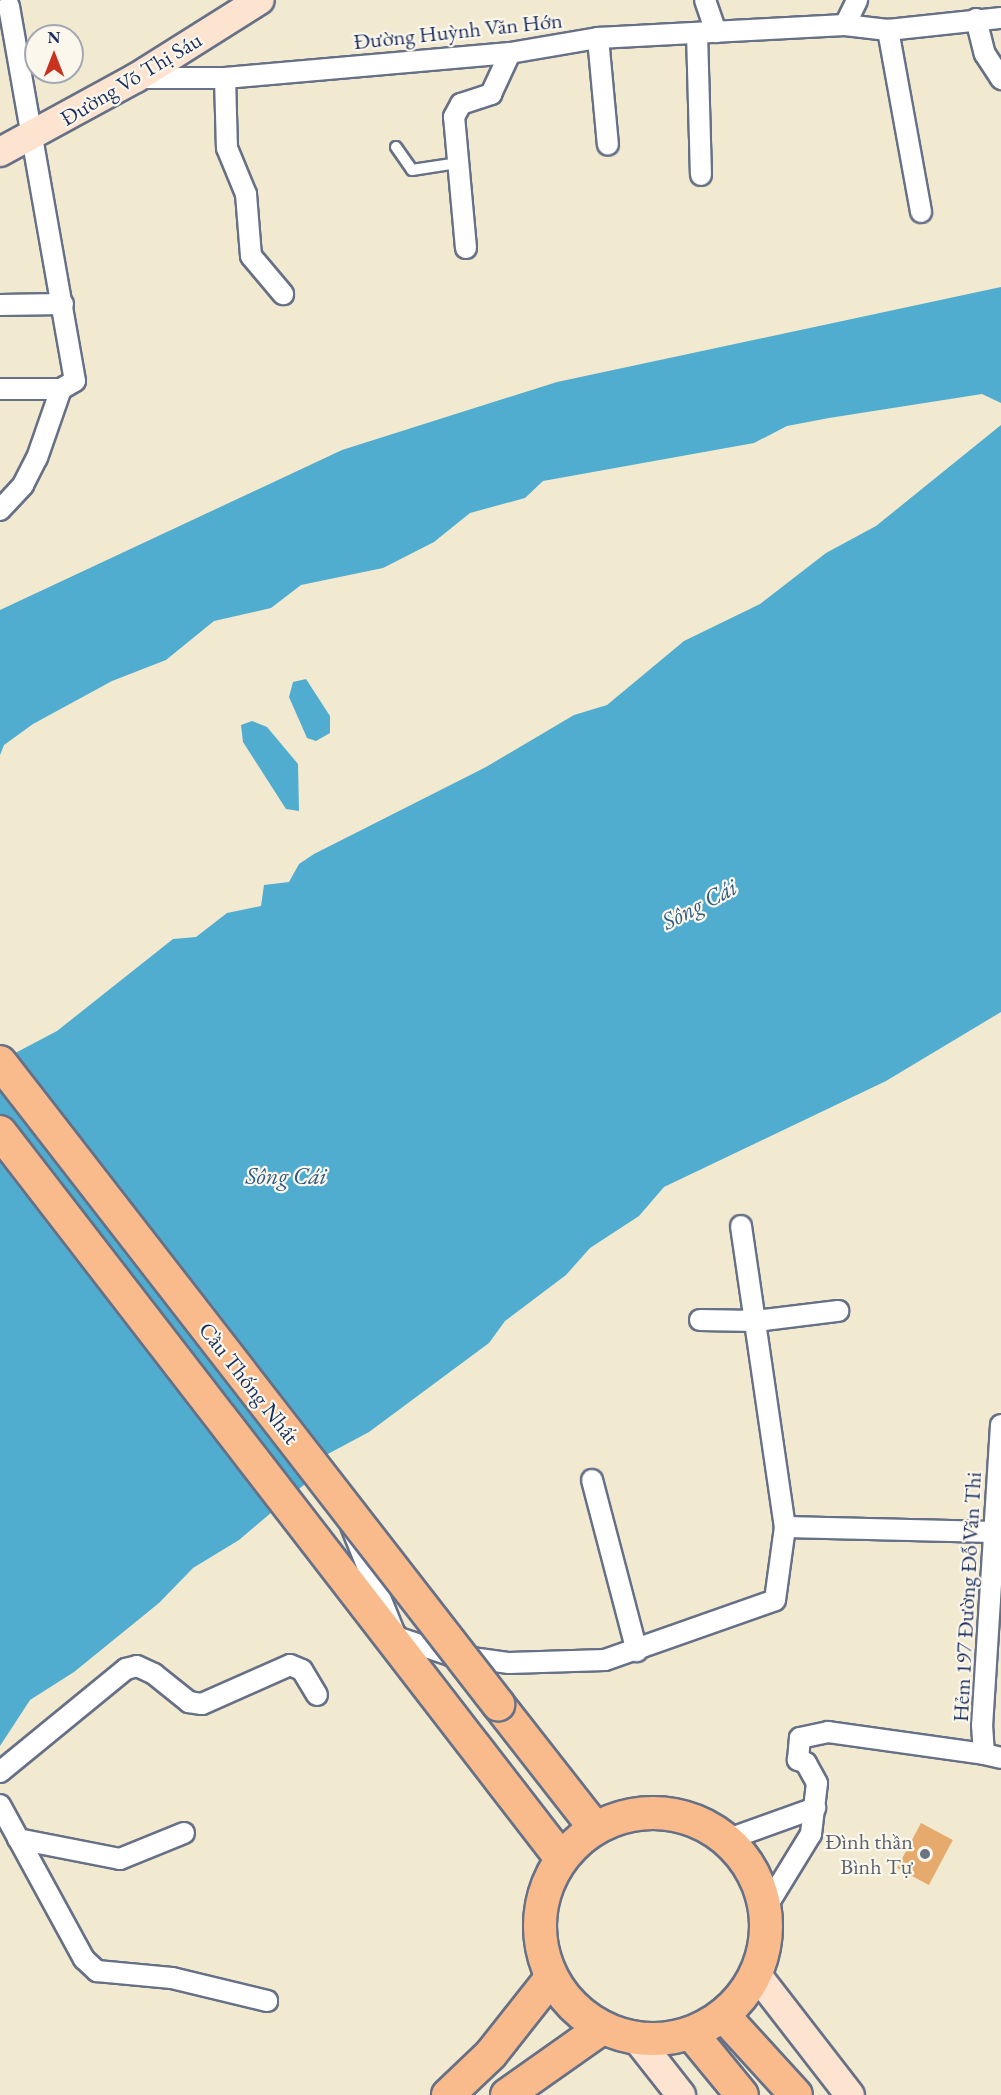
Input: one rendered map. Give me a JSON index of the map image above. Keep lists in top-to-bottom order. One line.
{"streets":{"main road":["Đường Võ Thị Sáu","Cầu Thống Nhất"],"street":["Đường Huỳnh Văn Hớn","Hẻm 197 Đường Đỗ Văn Thi"]},"crossings":[["Đường Huỳnh Văn Hớn","Đường Võ Thị Sáu"]],"water":["Sông Cái"],"places":["Đình thần Bình Tự"],"north":"top"}
